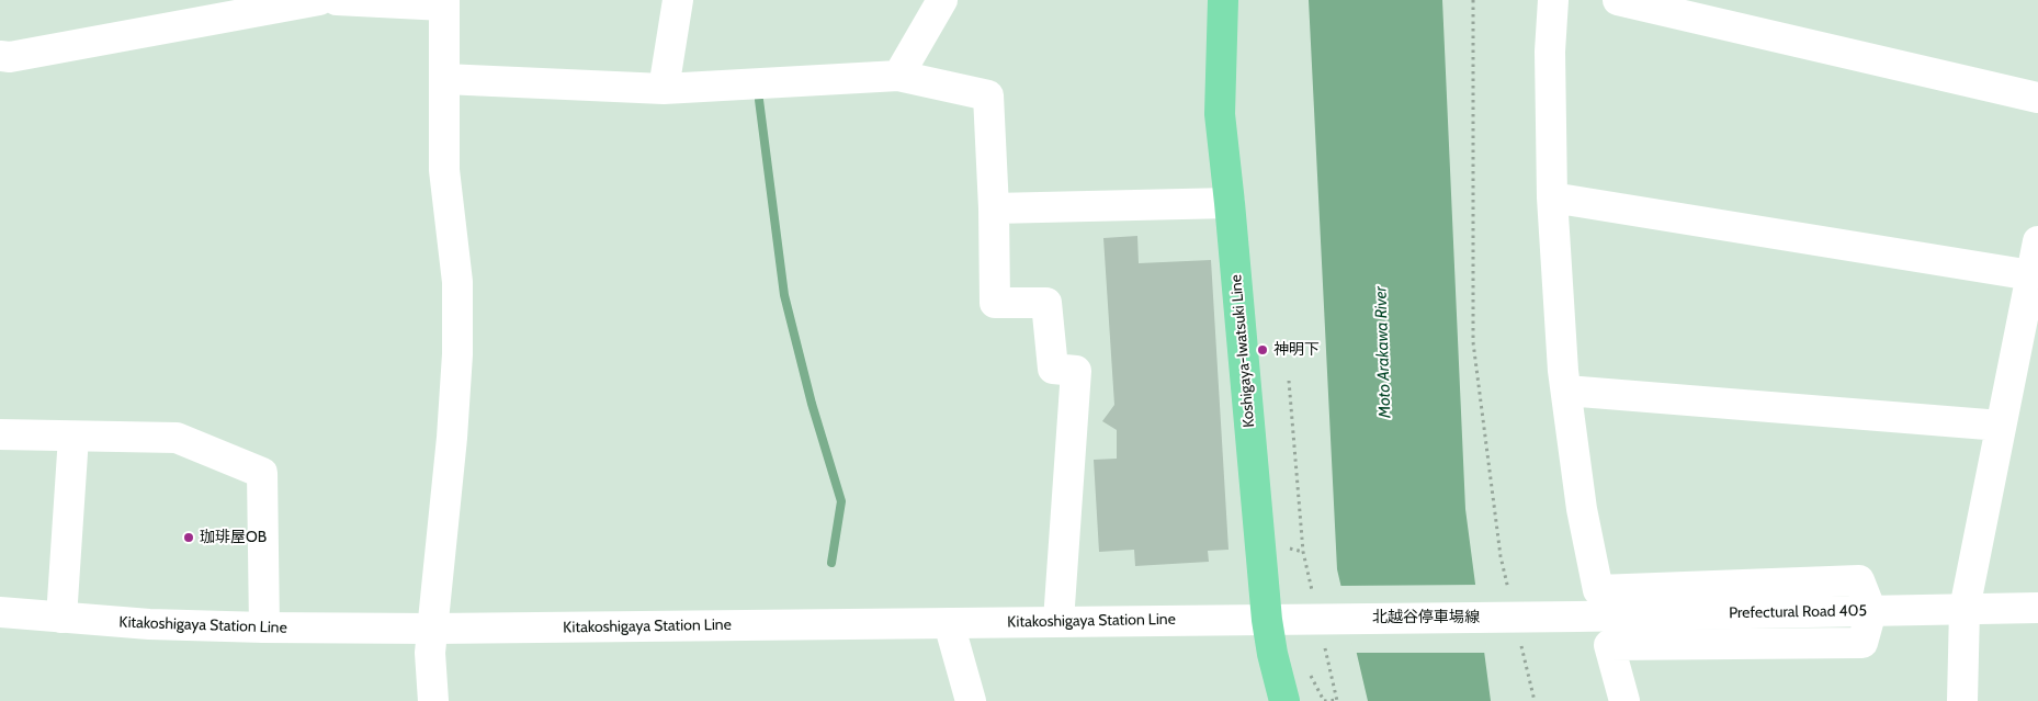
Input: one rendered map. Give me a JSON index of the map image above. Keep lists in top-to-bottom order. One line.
{"streets":{"main road":["Koshigaya-Iwatsuki Line"],"street":["Prefectural Road 405","北越谷停車場線","Kitakoshigaya Station Line"]},"crossings":[["Koshigaya-Iwatsuki Line","北越谷停車場線"],["Koshigaya-Iwatsuki Line","Kitakoshigaya Station Line"],["Prefectural Road 405","北越谷停車場線"],["北越谷停車場線","Kitakoshigaya Station Line"]],"water":["Moto Arakawa River"],"places":["神明下","珈琲屋OB"]}
